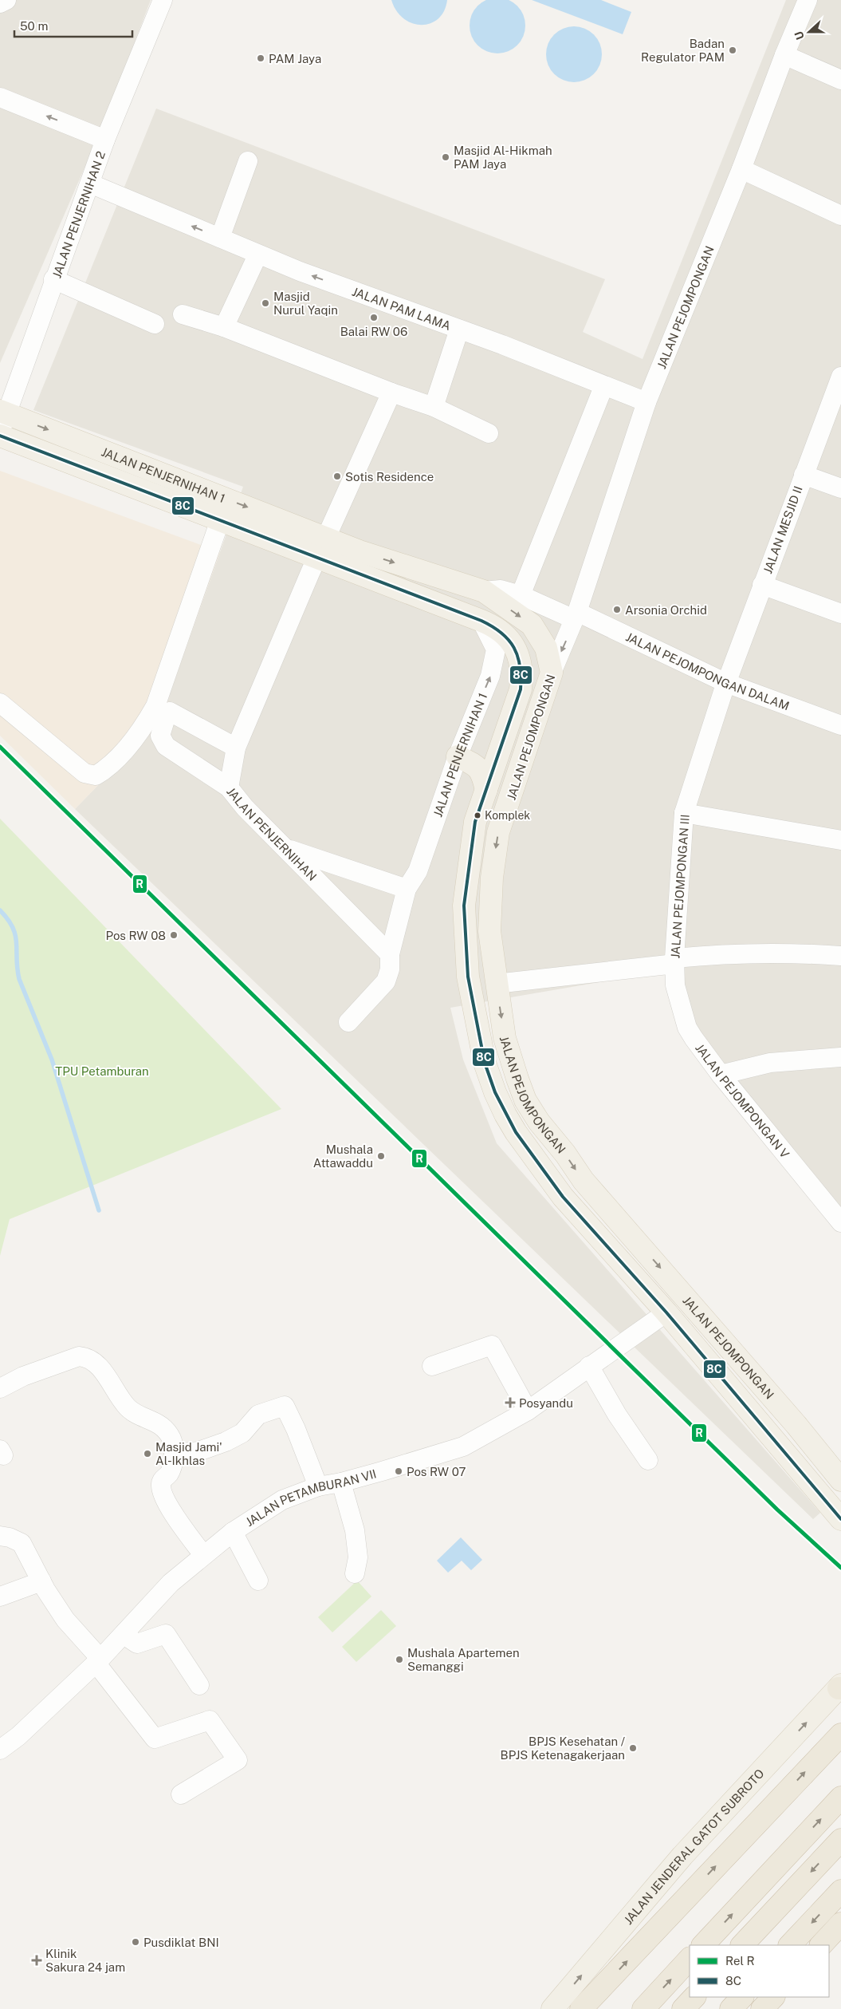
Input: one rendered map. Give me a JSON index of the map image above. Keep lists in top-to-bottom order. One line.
{"streets":{"main road":["JALAN PEJOMPONGAN","JALAN PENJERNIHAN 1","JALAN JENDERAL GATOT SUBROTO"],"street":["JALAN PENJERNIHAN 2","JALAN PAM LAMA","JALAN MESJID II","JALAN PEJOMPONGAN DALAM","JALAN PENJERNIHAN","JALAN PEJOMPONGAN III","JALAN PEJOMPONGAN V","JALAN PETAMBURAN VII"]},"crossings":[["JALAN PENJERNIHAN 2","JALAN PAM LAMA"],["JALAN PENJERNIHAN 2","JALAN PENJERNIHAN 1"],["JALAN PEJOMPONGAN","JALAN PAM LAMA"],["JALAN PEJOMPONGAN","JALAN PENJERNIHAN 1"],["JALAN PEJOMPONGAN","JALAN PEJOMPONGAN DALAM"],["JALAN PEJOMPONGAN","JALAN PEJOMPONGAN III"],["JALAN PEJOMPONGAN","JALAN PETAMBURAN VII"],["JALAN PENJERNIHAN 1","JALAN PENJERNIHAN"],["JALAN MESJID II","JALAN PEJOMPONGAN DALAM"],["JALAN MESJID II","JALAN PEJOMPONGAN III"],["JALAN PEJOMPONGAN DALAM","JALAN PEJOMPONGAN III"],["JALAN PEJOMPONGAN III","JALAN PEJOMPONGAN V"]],"one_way":["JALAN JENDERAL GATOT SUBROTO"],"parks":["TPU Petamburan"],"places":{"other":["Badan Regulator PAM","PAM Jaya","Masjid Al-Hikmah PAM Jaya","Masjid Nurul Yaqin","Balai RW 06","Sotis Residence","Arsonia Orchid","Komplek","Pos RW 08","Mushala Attawaddu","Masjid Jami' Al-Ikhlas","Pos RW 07","Mushala Apartemen Semanggi","BPJS Kesehatan / BPJS Ketenagakerjaan","Pusdiklat BNI"],"health":["Posyandu","Klinik Sakura 24 jam"]},"lines":["transit line 8C","rail line R"],"legend":["Rel R","8C"],"scale_bar":"50 m","north":"left"}
